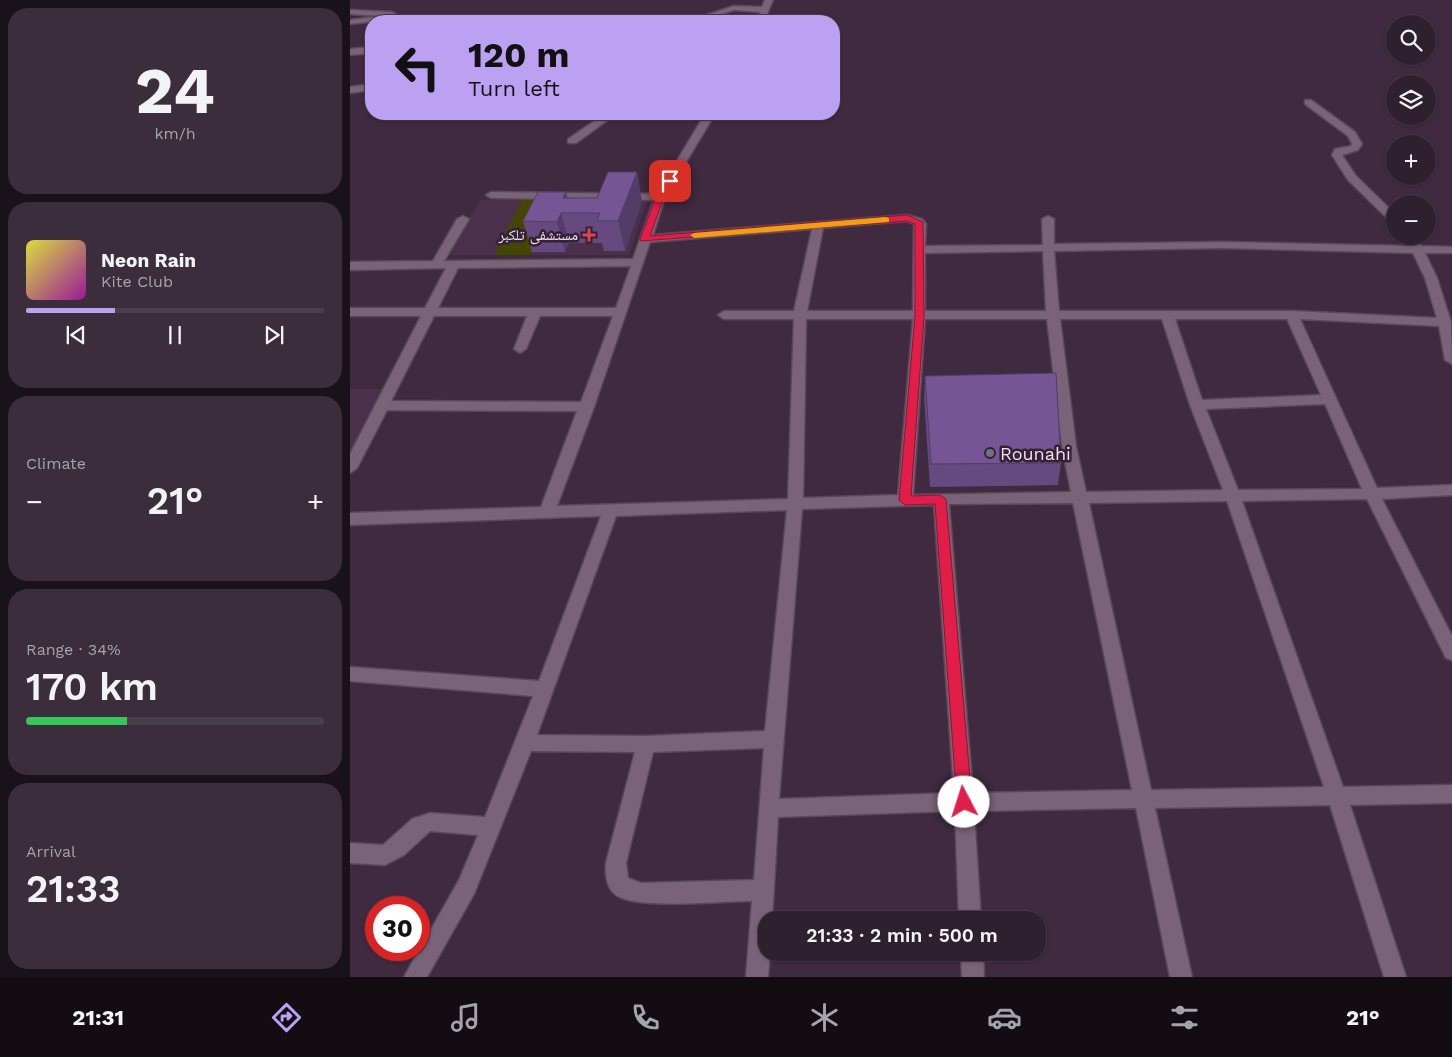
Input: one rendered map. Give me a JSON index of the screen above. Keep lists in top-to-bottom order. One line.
{"places":{"health":["مستشفى تلكبر"],"other":["Rounahi"]},"page":{"tile":[["24","km/h"],"Climate",["Range · 34%","170 km"],["Arrival","21:33"]],"map_buttons":["+","−"],"turn":["120 m","Turn left"],"song":["Neon Rain","Kite Club"],"heat":["−","21°","+"],"limit":"30","trip":"21:33 · 2 min · 500 m","tabs":["21:31","21°"]}}
